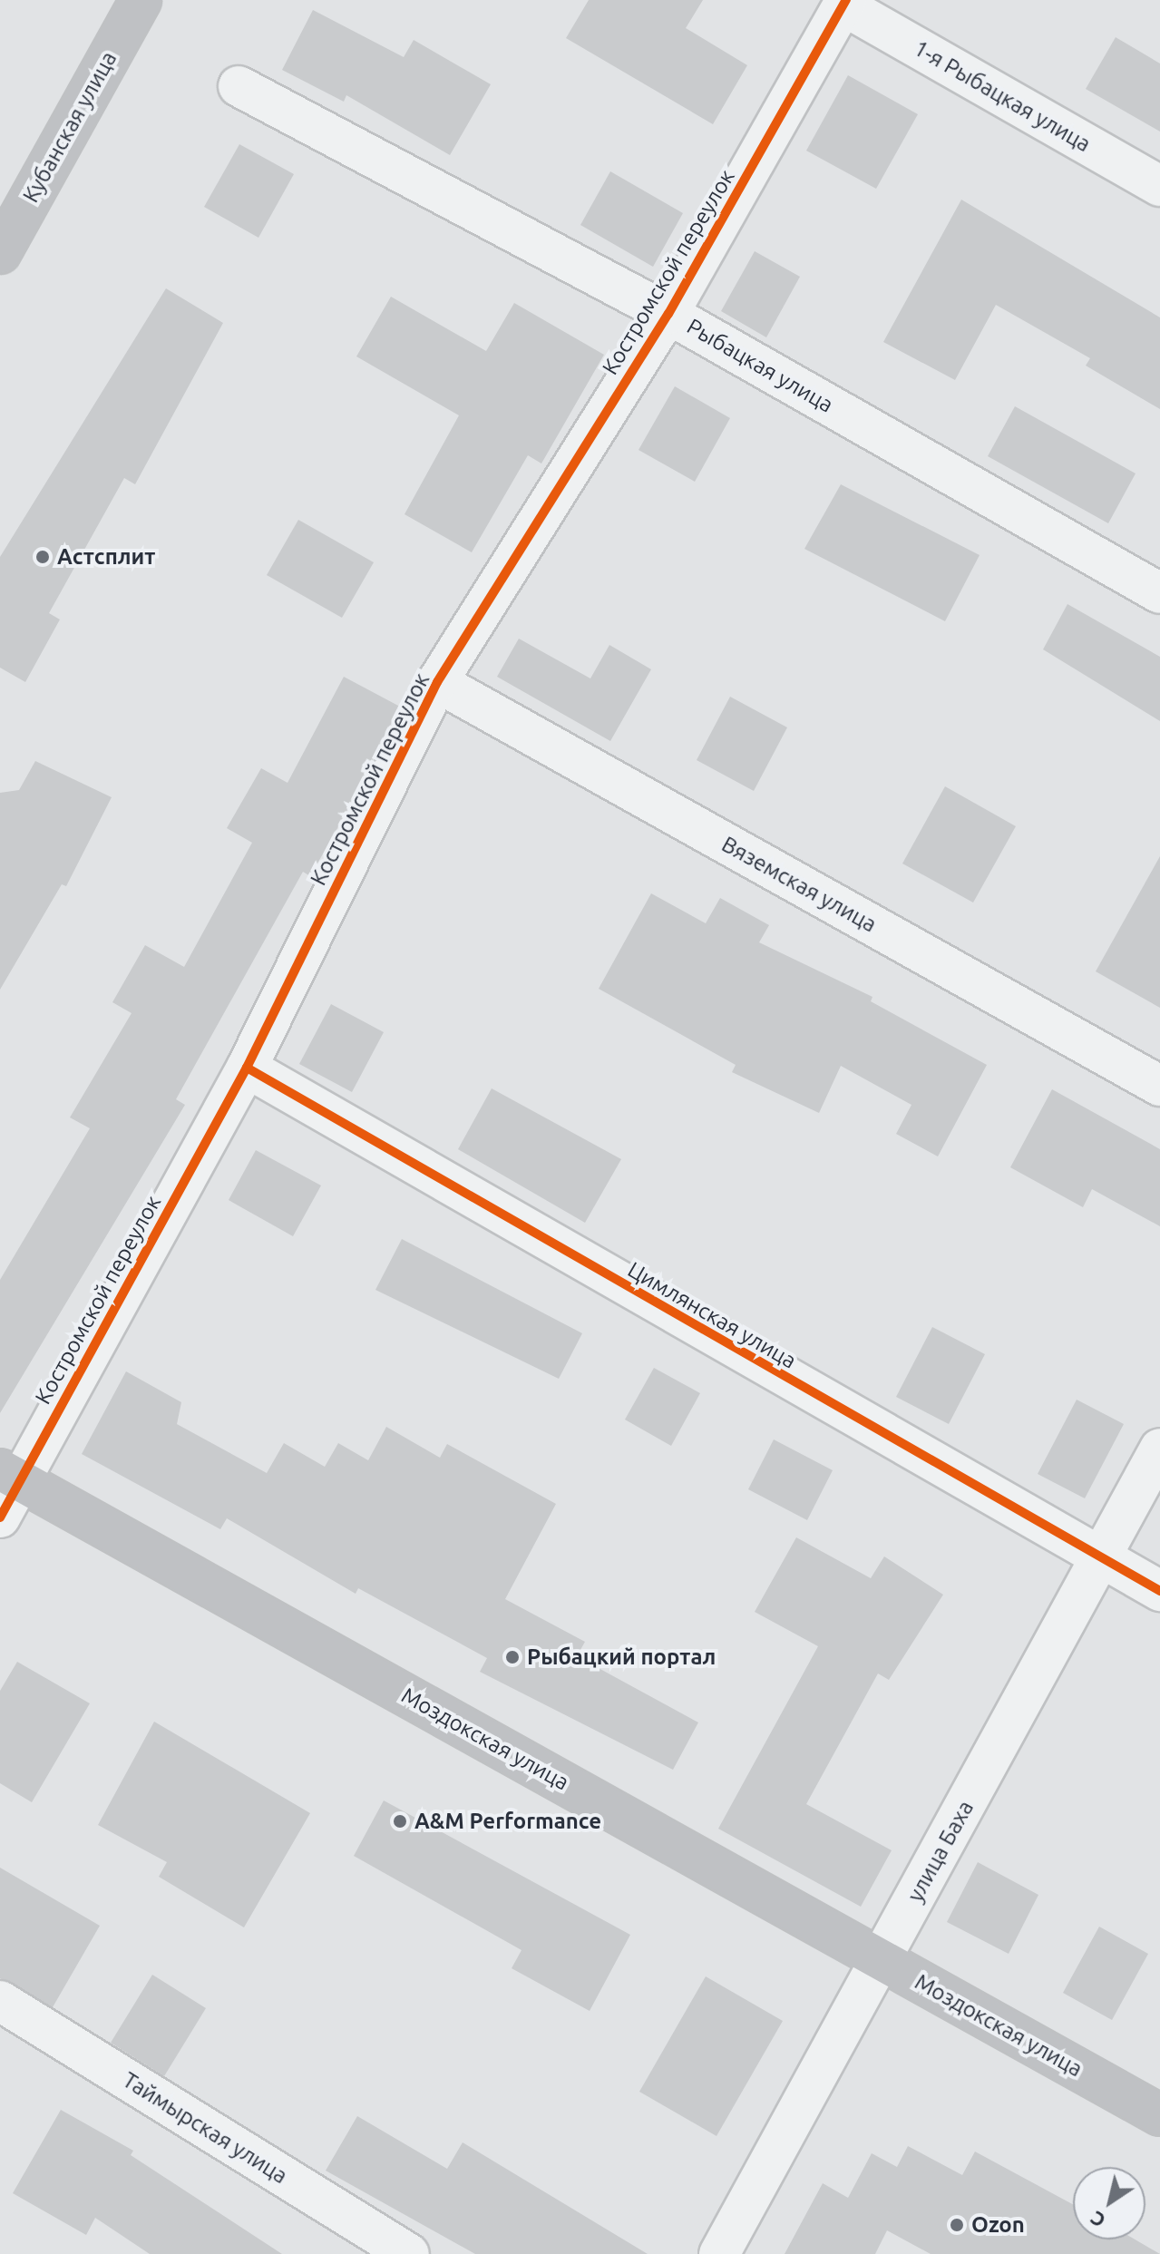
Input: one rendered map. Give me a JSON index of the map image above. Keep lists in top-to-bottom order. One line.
{"streets":{"main road":["Кубанская улица","Моздокская улица"],"street":["1-я Рыбацкая улица","Костромской переулок","Рыбацкая улица","Вяземская улица","Цимлянская улица","улица Баха","Таймырская улица"]},"crossings":[["1-я Рыбацкая улица","Костромской переулок"],["Костромской переулок","Рыбацкая улица"],["Костромской переулок","Вяземская улица"],["Костромской переулок","Цимлянская улица"],["Костромской переулок","Моздокская улица"],["Цимлянская улица","улица Баха"],["Моздокская улица","улица Баха"]],"places":["Астсплит","Рыбацкий портал","A&M Performance","Ozon"],"north":"bottom left"}
